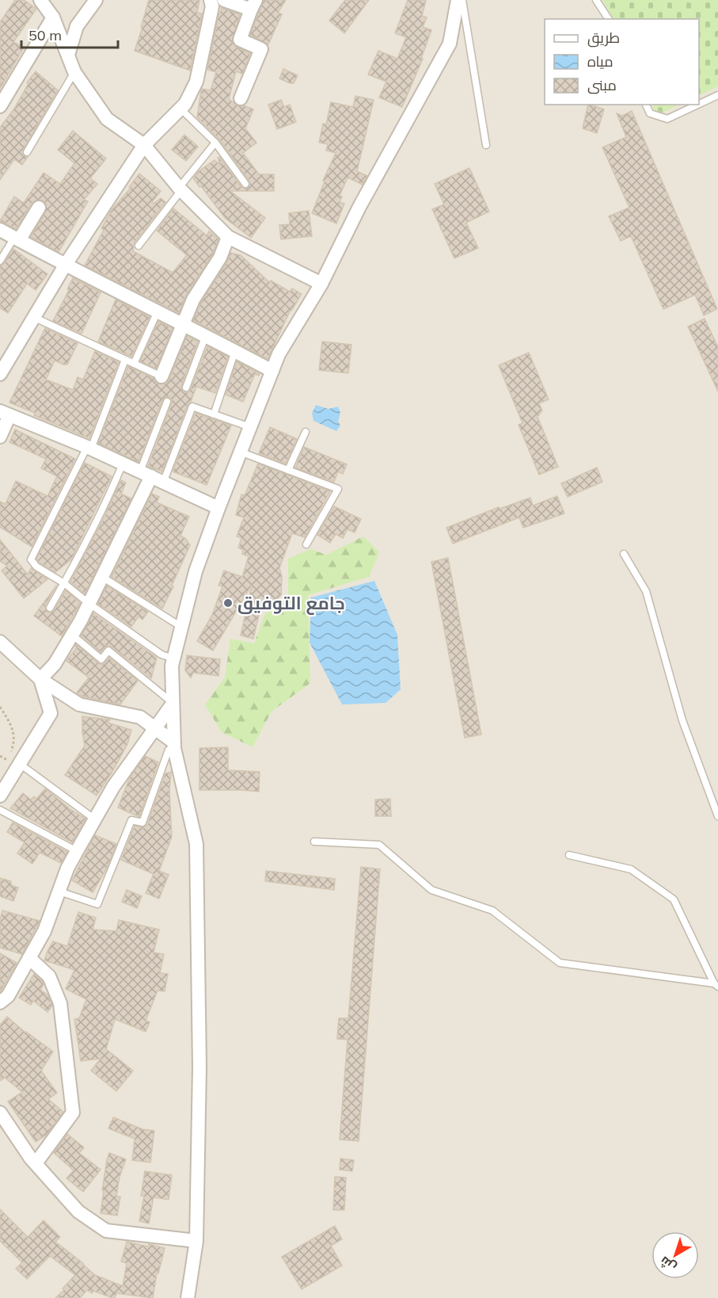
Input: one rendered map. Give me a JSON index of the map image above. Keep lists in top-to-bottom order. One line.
{"places":["جامع التوفيق"],"legend":["طريق","مياه","مبنى"],"scale_bar":"50 m","north":"bottom left"}
